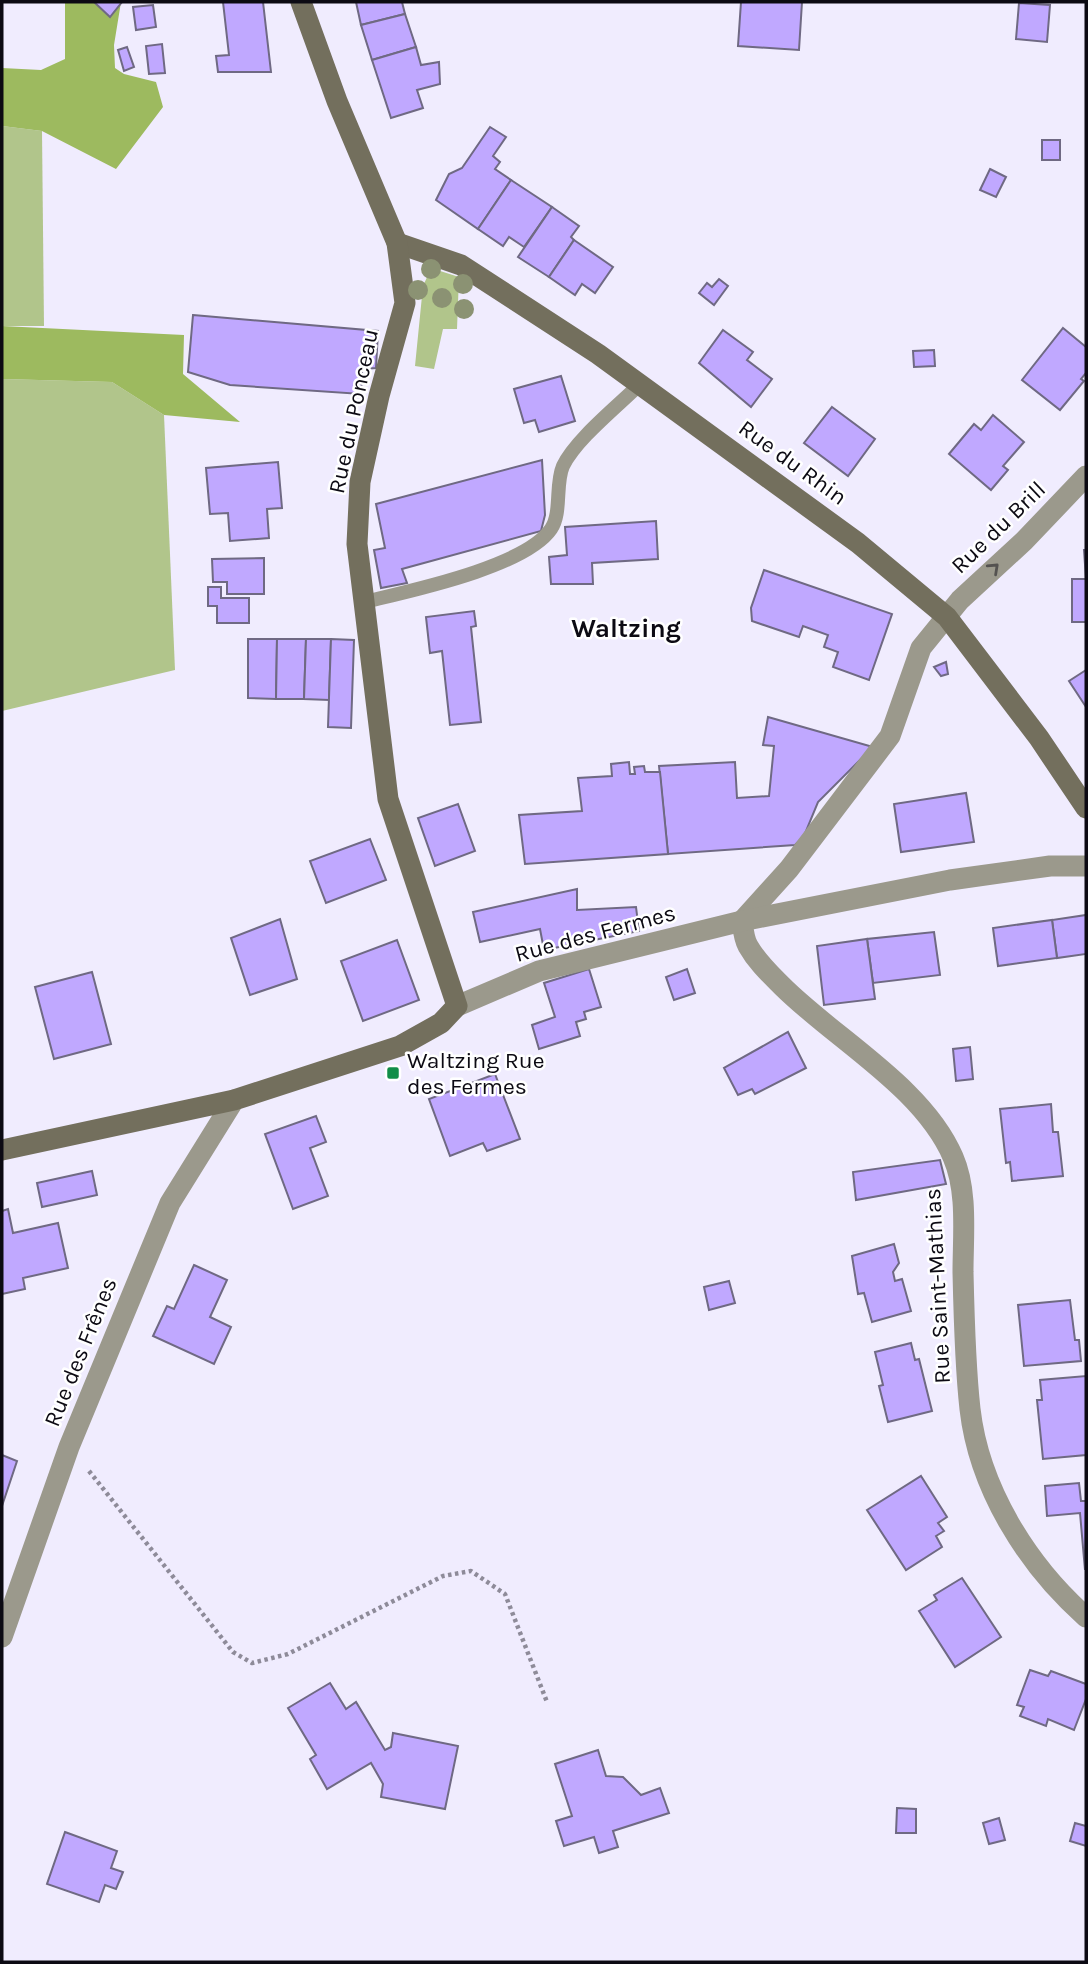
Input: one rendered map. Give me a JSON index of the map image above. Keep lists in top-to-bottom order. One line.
{"streets":{"street":["Rue du Ponceau","Rue du Rhin","Rue du Brill","Rue des Fermes","Rue Saint-Mathias","Rue des Frênes"]},"crossings":[["Rue du Ponceau","Rue du Rhin"],["Rue du Ponceau","Rue des Fermes"],["Rue du Rhin","Rue du Brill"],["Rue des Fermes","Rue Saint-Mathias"],["Rue des Fermes","Rue des Frênes"]],"one_way":["Rue du Brill"],"districts":["Waltzing"],"places":{"transit":["Waltzing Rue des Fermes"]}}
